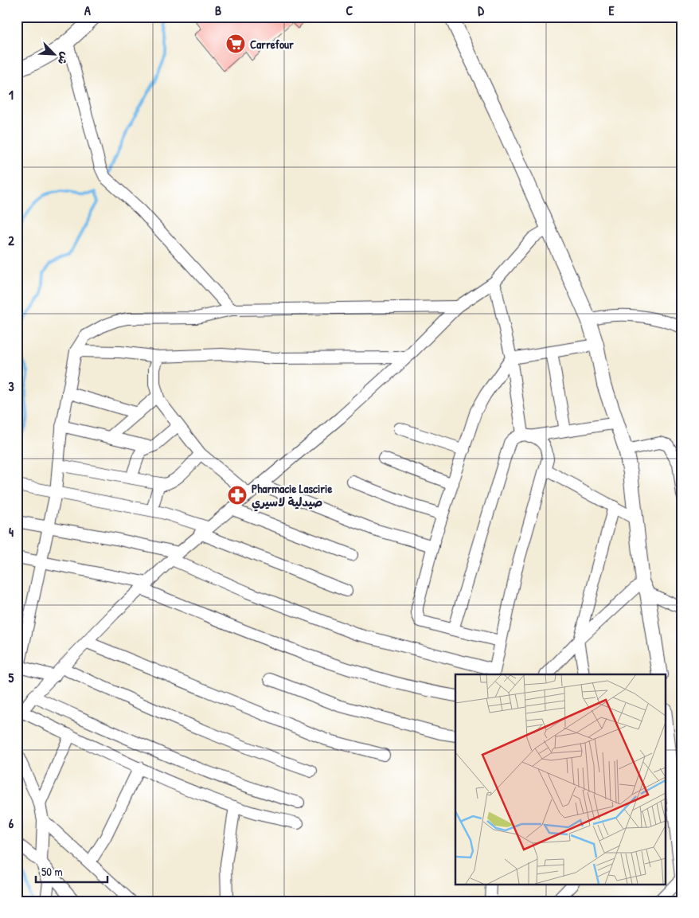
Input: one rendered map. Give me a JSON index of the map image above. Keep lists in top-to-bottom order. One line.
{"places":{"supermarket":["Carrefour"],"pharmacy":["Pharmacie Lascirie صيدلية لاسيري"]},"scale_bar":"50 m","north":"bottom right","grid":{"columns":["A","B","C","D","E"],"rows":["1","2","3","4","5","6"]}}
